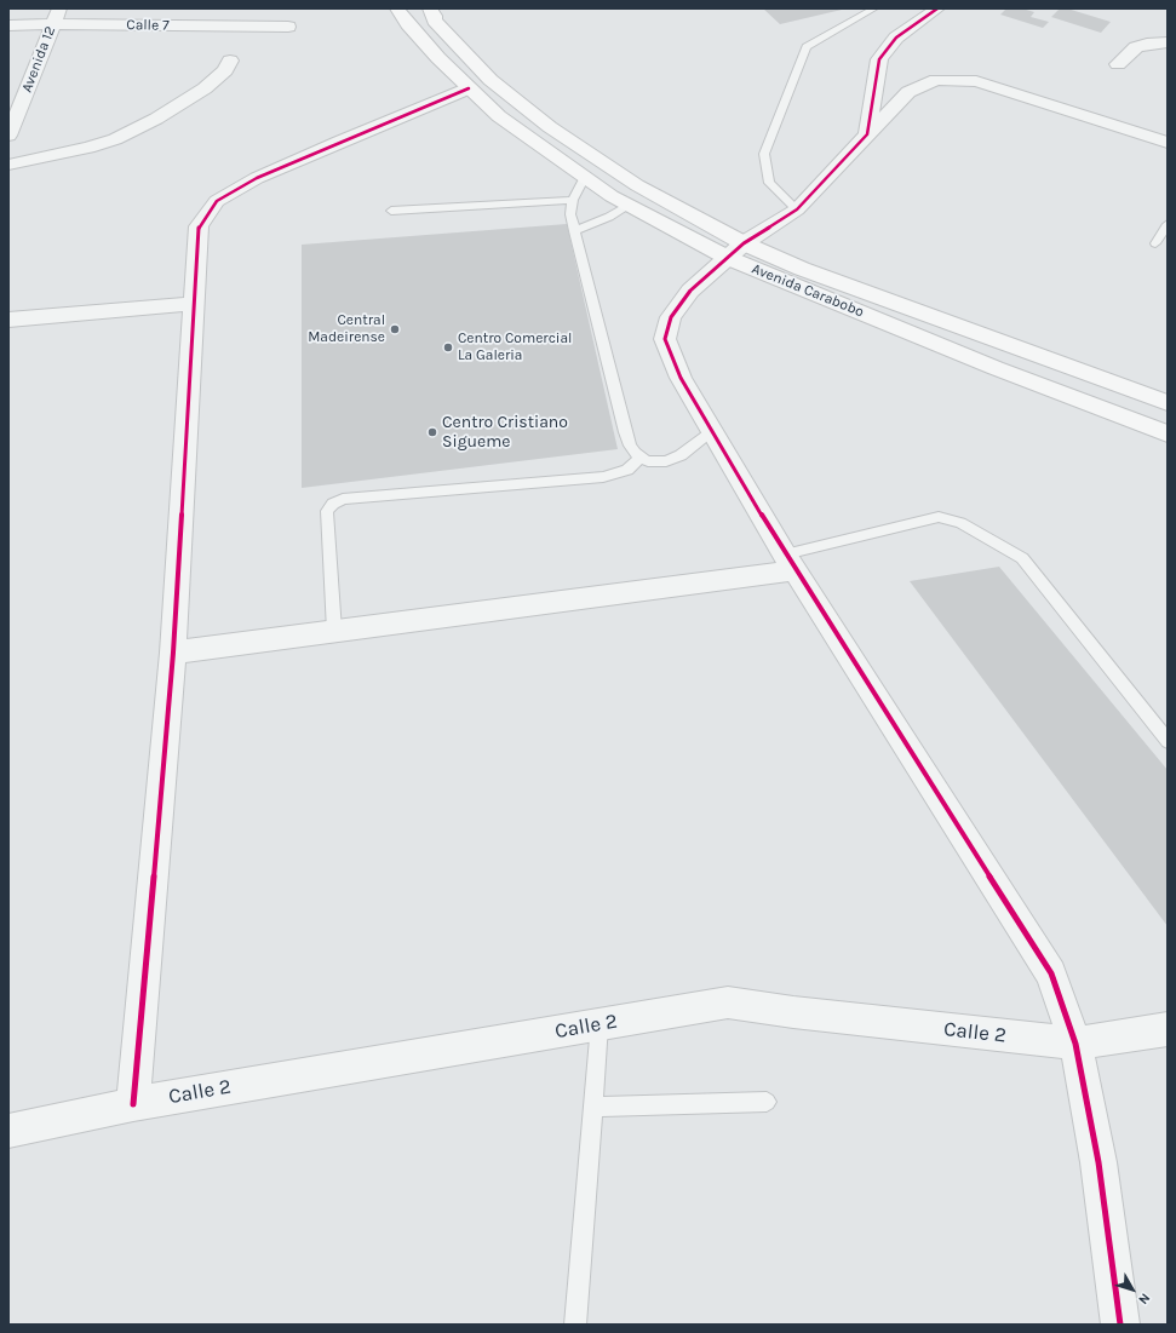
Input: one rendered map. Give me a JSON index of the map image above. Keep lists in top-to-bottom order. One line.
{"streets":{"street":["Calle 7","Avenida 12","Avenida Carabobo","Calle 2"]},"crossings":[["Calle 7","Avenida 12"]],"places":["Central Madeirense","Centro Comercial La Galeria","Centro Cristiano Sigueme"],"north":"bottom right"}
